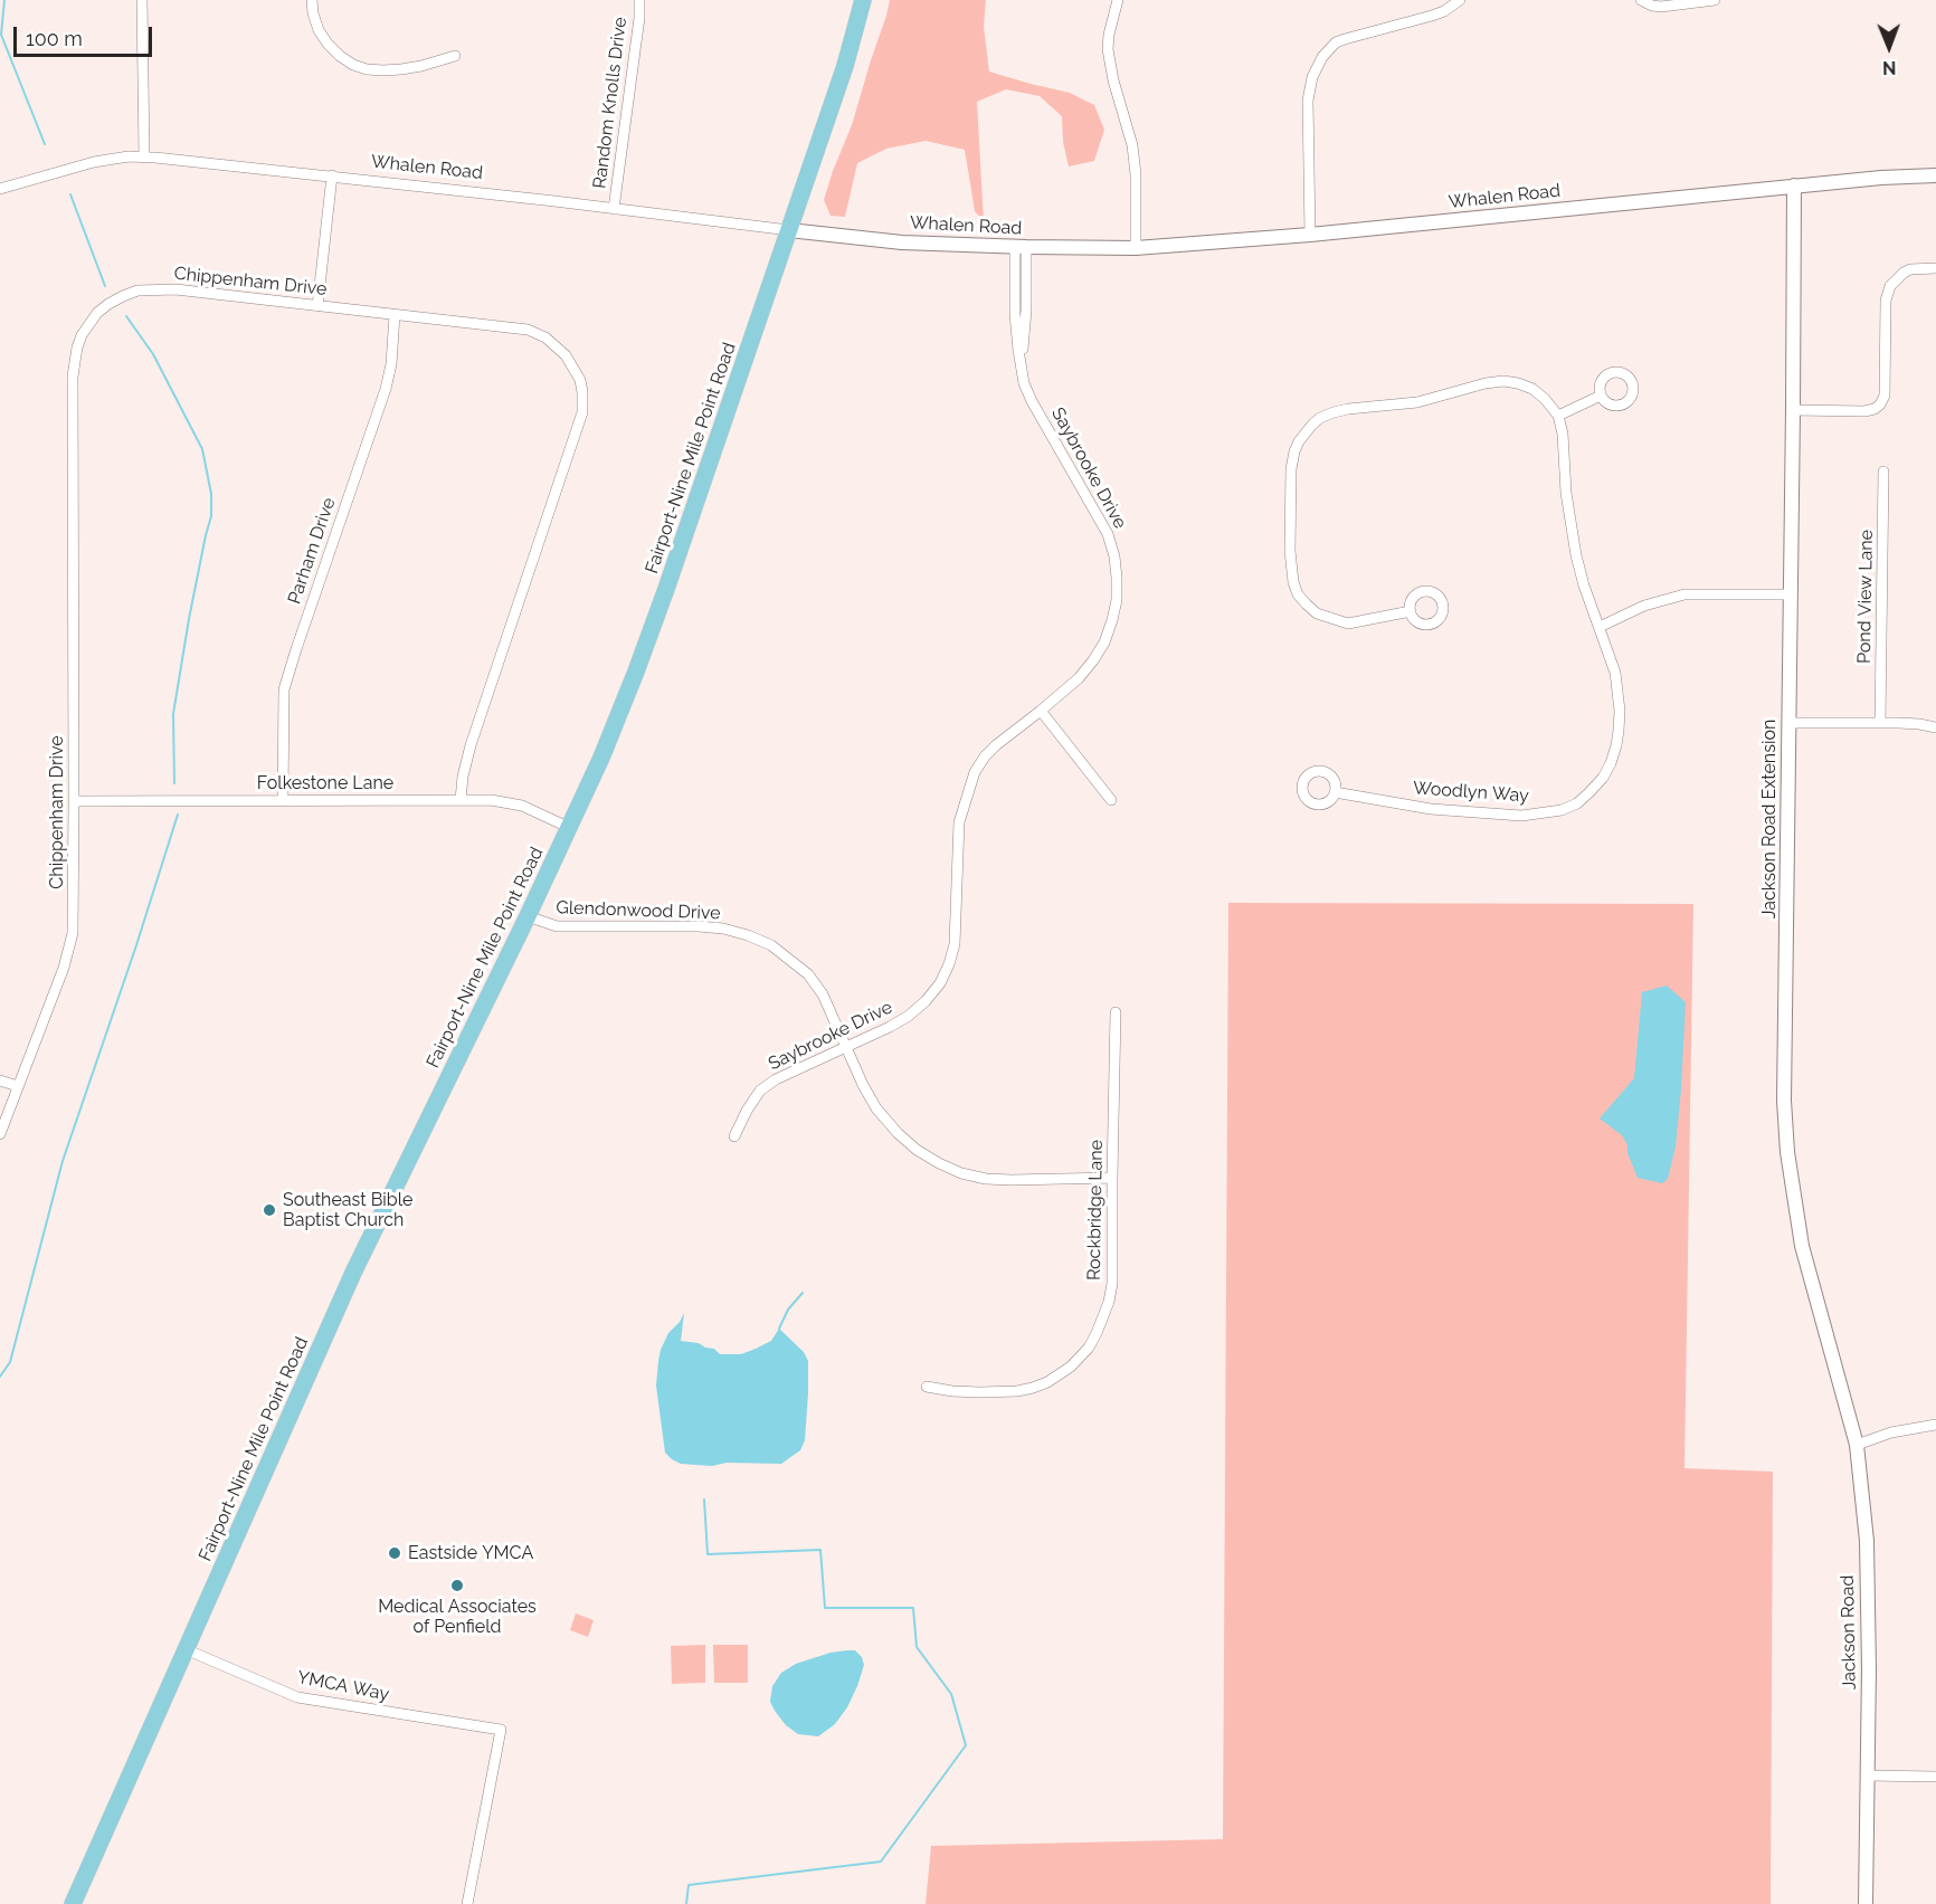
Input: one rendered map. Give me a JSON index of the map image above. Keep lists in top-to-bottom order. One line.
{"streets":{"main road":["Fairport-Nine Mile Point Road"],"street":["Random Knolls Drive","Whalen Road","Chippenham Drive","Saybrooke Drive","Parham Drive","Pond View Lane","Folkestone Lane","Woodlyn Way","Jackson Road Extension","Glendonwood Drive","Rockbridge Lane","Jackson Road","YMCA Way"]},"crossings":[["Random Knolls Drive","Whalen Road"],["Whalen Road","Fairport-Nine Mile Point Road"],["Whalen Road","Saybrooke Drive"],["Whalen Road","Jackson Road Extension"],["Chippenham Drive","Parham Drive"],["Chippenham Drive","Folkestone Lane"],["Fairport-Nine Mile Point Road","Folkestone Lane"],["Fairport-Nine Mile Point Road","Glendonwood Drive"],["Fairport-Nine Mile Point Road","YMCA Way"],["Saybrooke Drive","Glendonwood Drive"],["Parham Drive","Folkestone Lane"],["Jackson Road Extension","Jackson Road"],["Glendonwood Drive","Rockbridge Lane"]],"places":["Southeast Bible Baptist Church","Eastside YMCA","Medical Associates of Penfield"],"scale_bar":"100 m","north":"bottom"}
